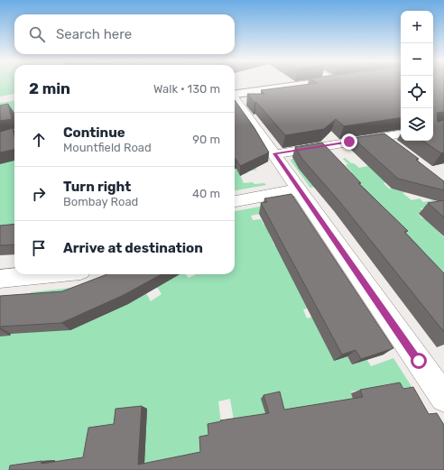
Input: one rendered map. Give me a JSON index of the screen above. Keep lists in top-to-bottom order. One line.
{"page":{"map_buttons":["+","−"],"search":"Search here","heading":["2 min","Walk · 130 m"],"list":[["Continue","Mountfield Road","90 m"],["Turn right","Bombay Road","40 m"],"Arrive at destination"]}}
